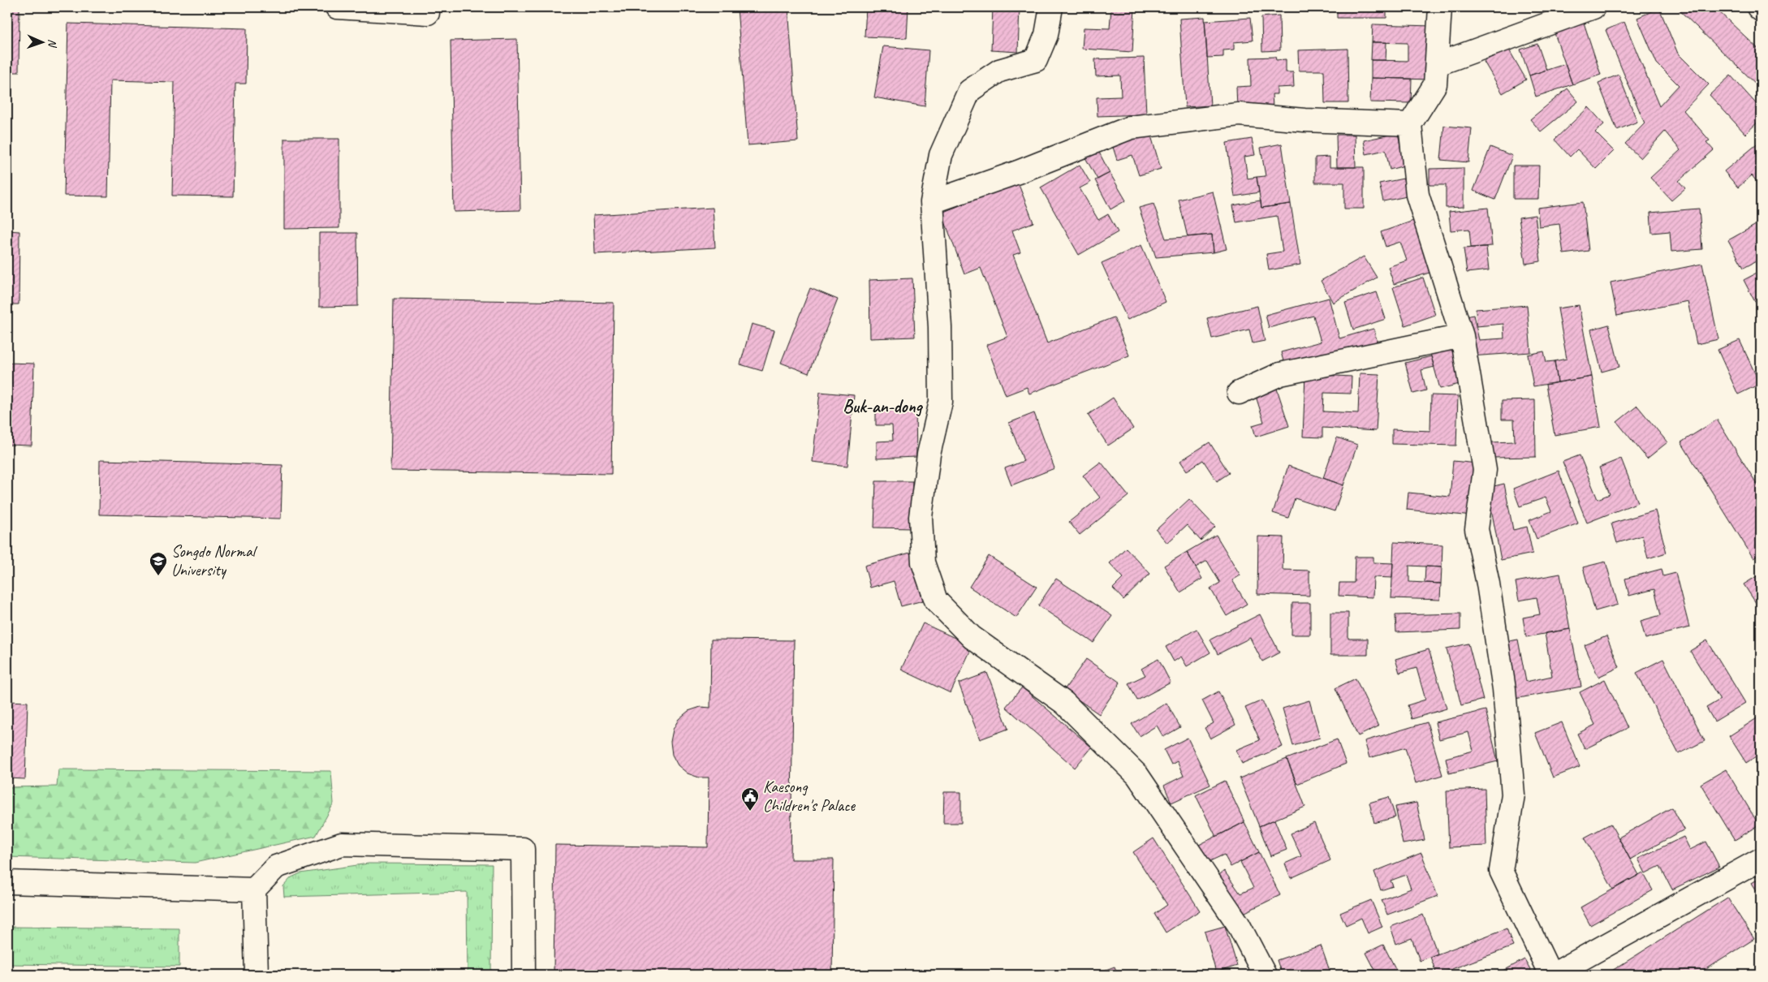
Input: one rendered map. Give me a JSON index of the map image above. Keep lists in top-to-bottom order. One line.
{"districts":["Buk-an-dong"],"places":{"school or university":["Songdo Normal University"],"public building":["Kaesong Children's Palace"]},"north":"right"}
